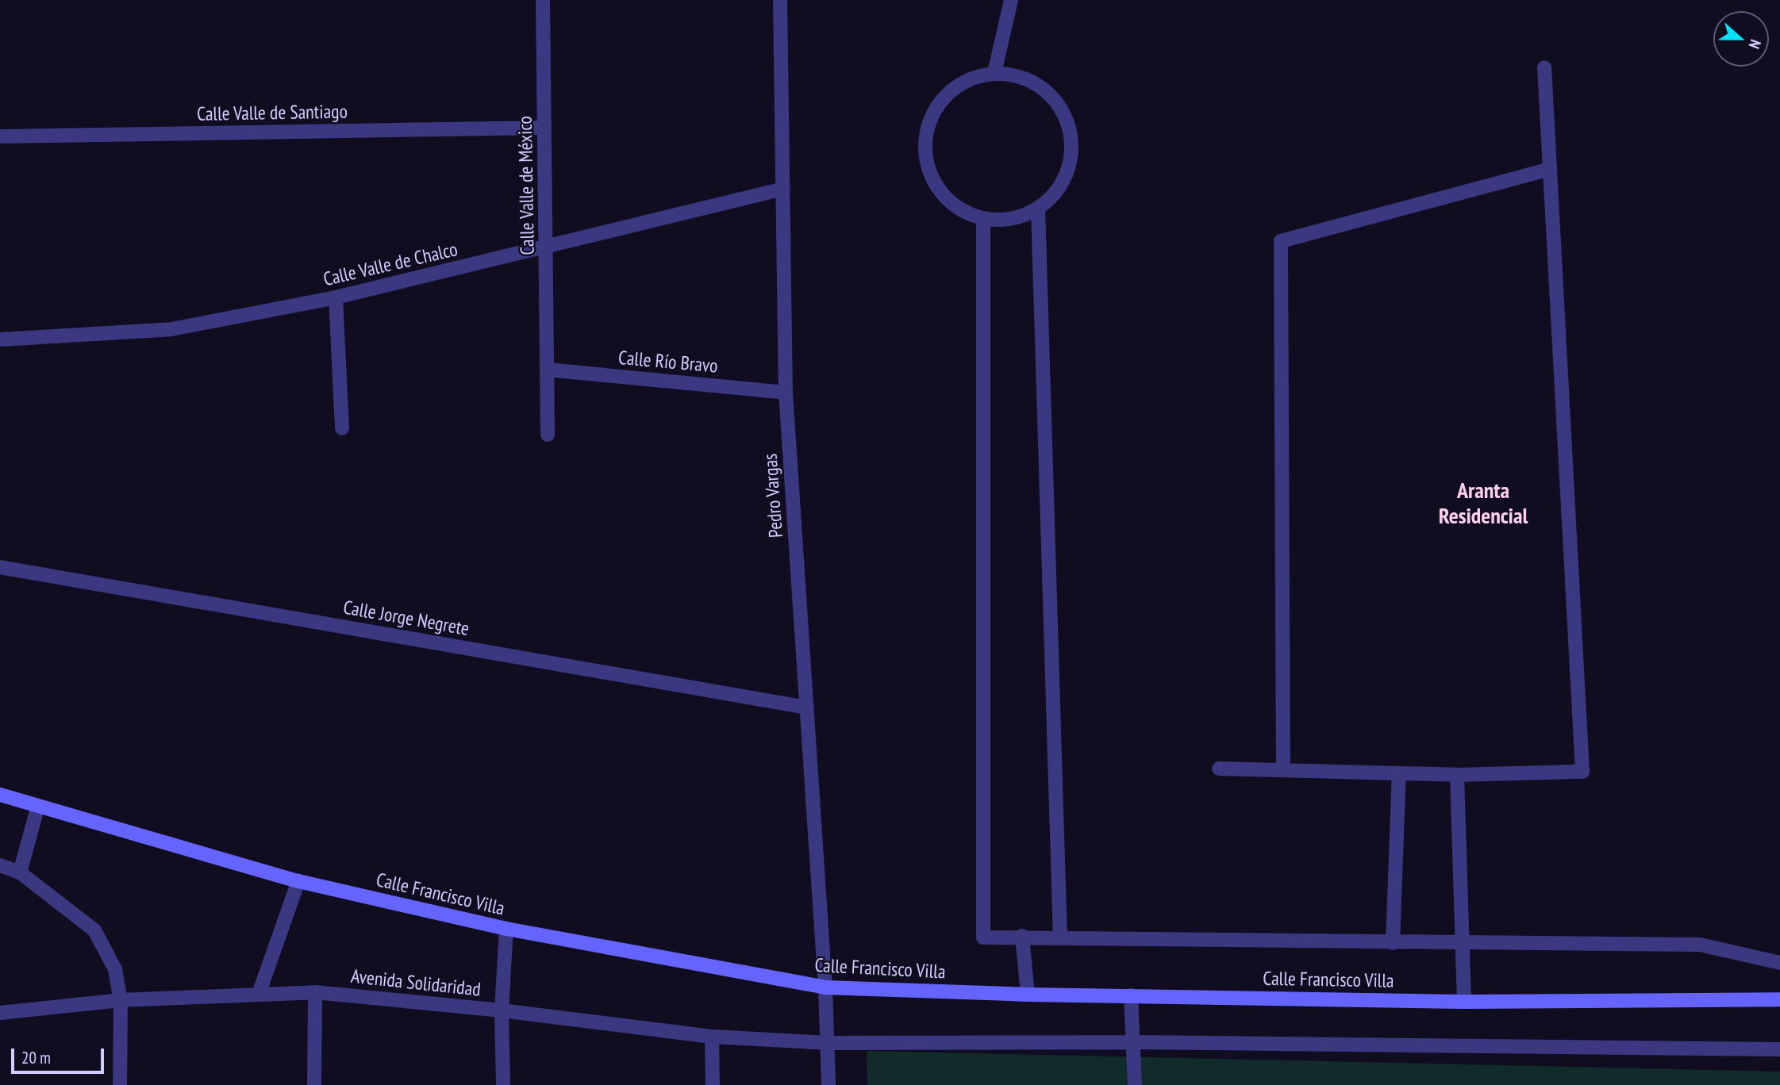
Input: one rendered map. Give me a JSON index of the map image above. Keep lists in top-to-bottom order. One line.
{"streets":{"street":["Calle Valle de Santiago","Calle Valle de México","Calle Valle de Chalco","Calle Río Bravo","Pedro Vargas","Calle Jorge Negrete","Calle Francisco Villa","Avenida Solidaridad"]},"crossings":[["Calle Valle de Santiago","Calle Valle de México"],["Calle Valle de México","Calle Valle de Chalco"],["Calle Valle de México","Calle Río Bravo"],["Calle Valle de Chalco","Pedro Vargas"],["Calle Río Bravo","Pedro Vargas"],["Pedro Vargas","Calle Jorge Negrete"],["Pedro Vargas","Calle Francisco Villa"],["Pedro Vargas","Avenida Solidaridad"]],"districts":["Aranta Residencial"],"scale_bar":"20 m","north":"right"}
